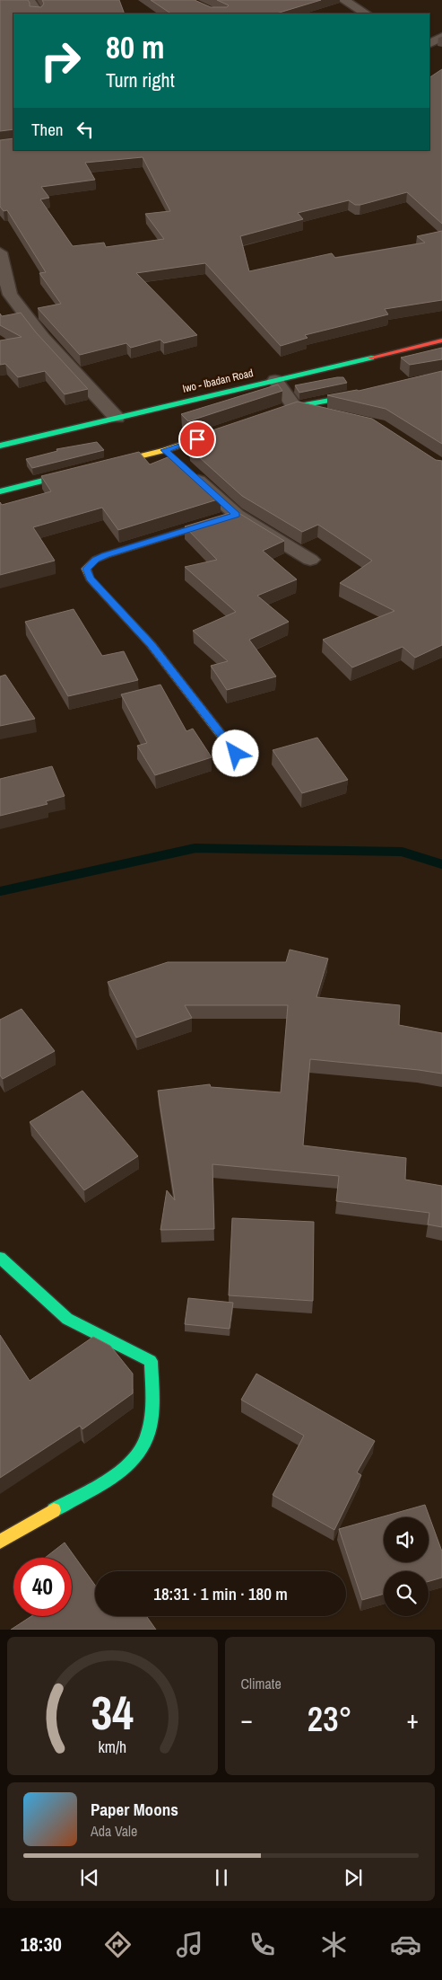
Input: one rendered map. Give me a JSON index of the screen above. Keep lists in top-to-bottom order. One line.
{"streets":{"street":["Iwo - Ibadan Road"]},"page":{"turn":["80 m","Turn right"],"then":"Then","limit":"40","trip":"18:31 · 1 min · 180 m","tile":"Climate","heat":["−","23°","+"],"song":["Paper Moons","Ada Vale"],"tabs":"18:30","gauge":["34","km/h"]}}
